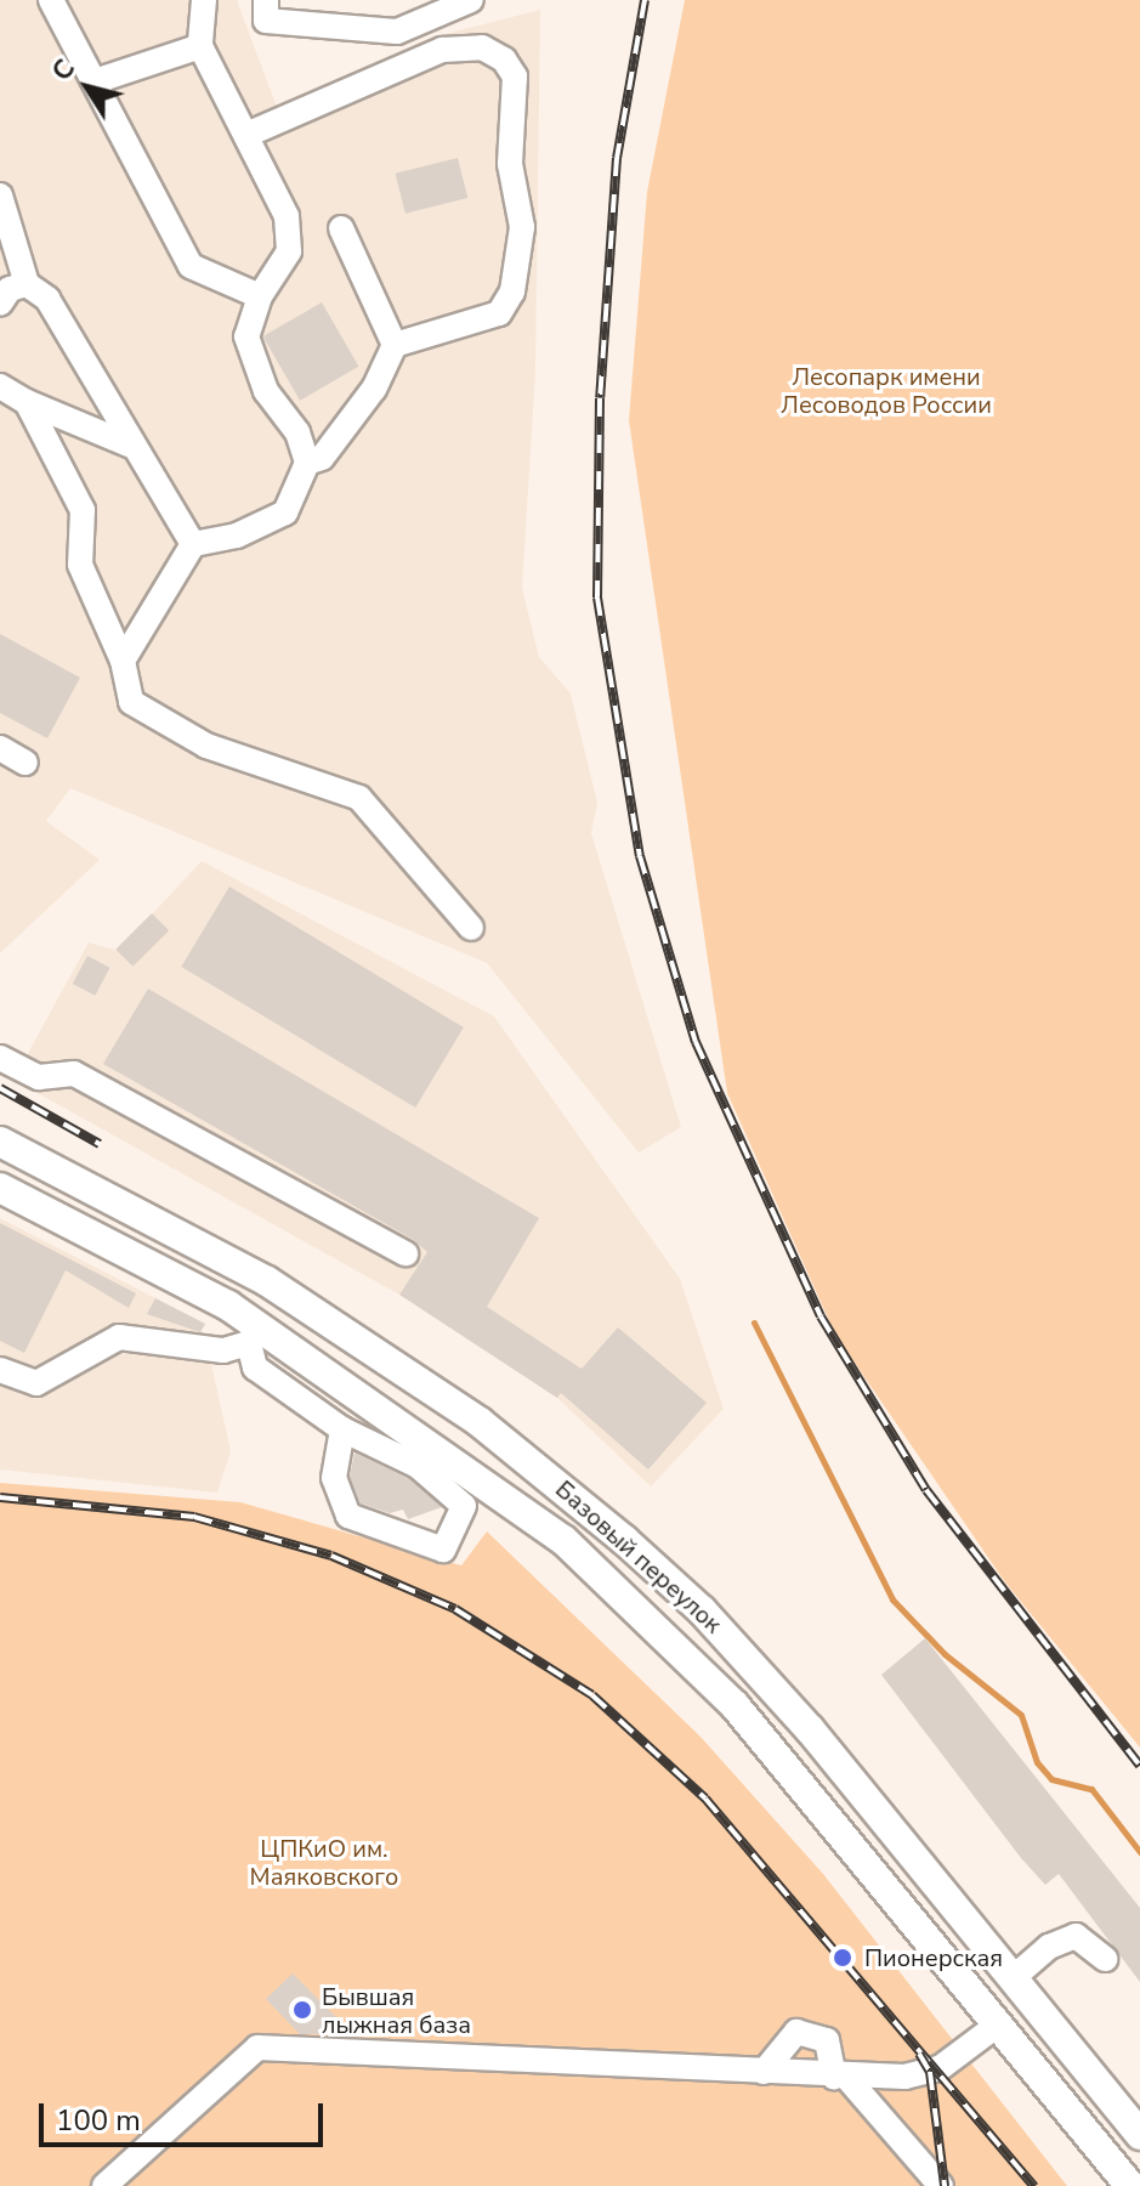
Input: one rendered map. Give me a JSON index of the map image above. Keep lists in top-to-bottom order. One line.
{"streets":{"main road":["Базовый переулок"]},"parks":["Лесопарк имени Лесоводов России","ЦПКиО им. Маяковского"],"places":["Пионерская","Бывшая лыжная база"],"scale_bar":"100 m","north":"top left"}
